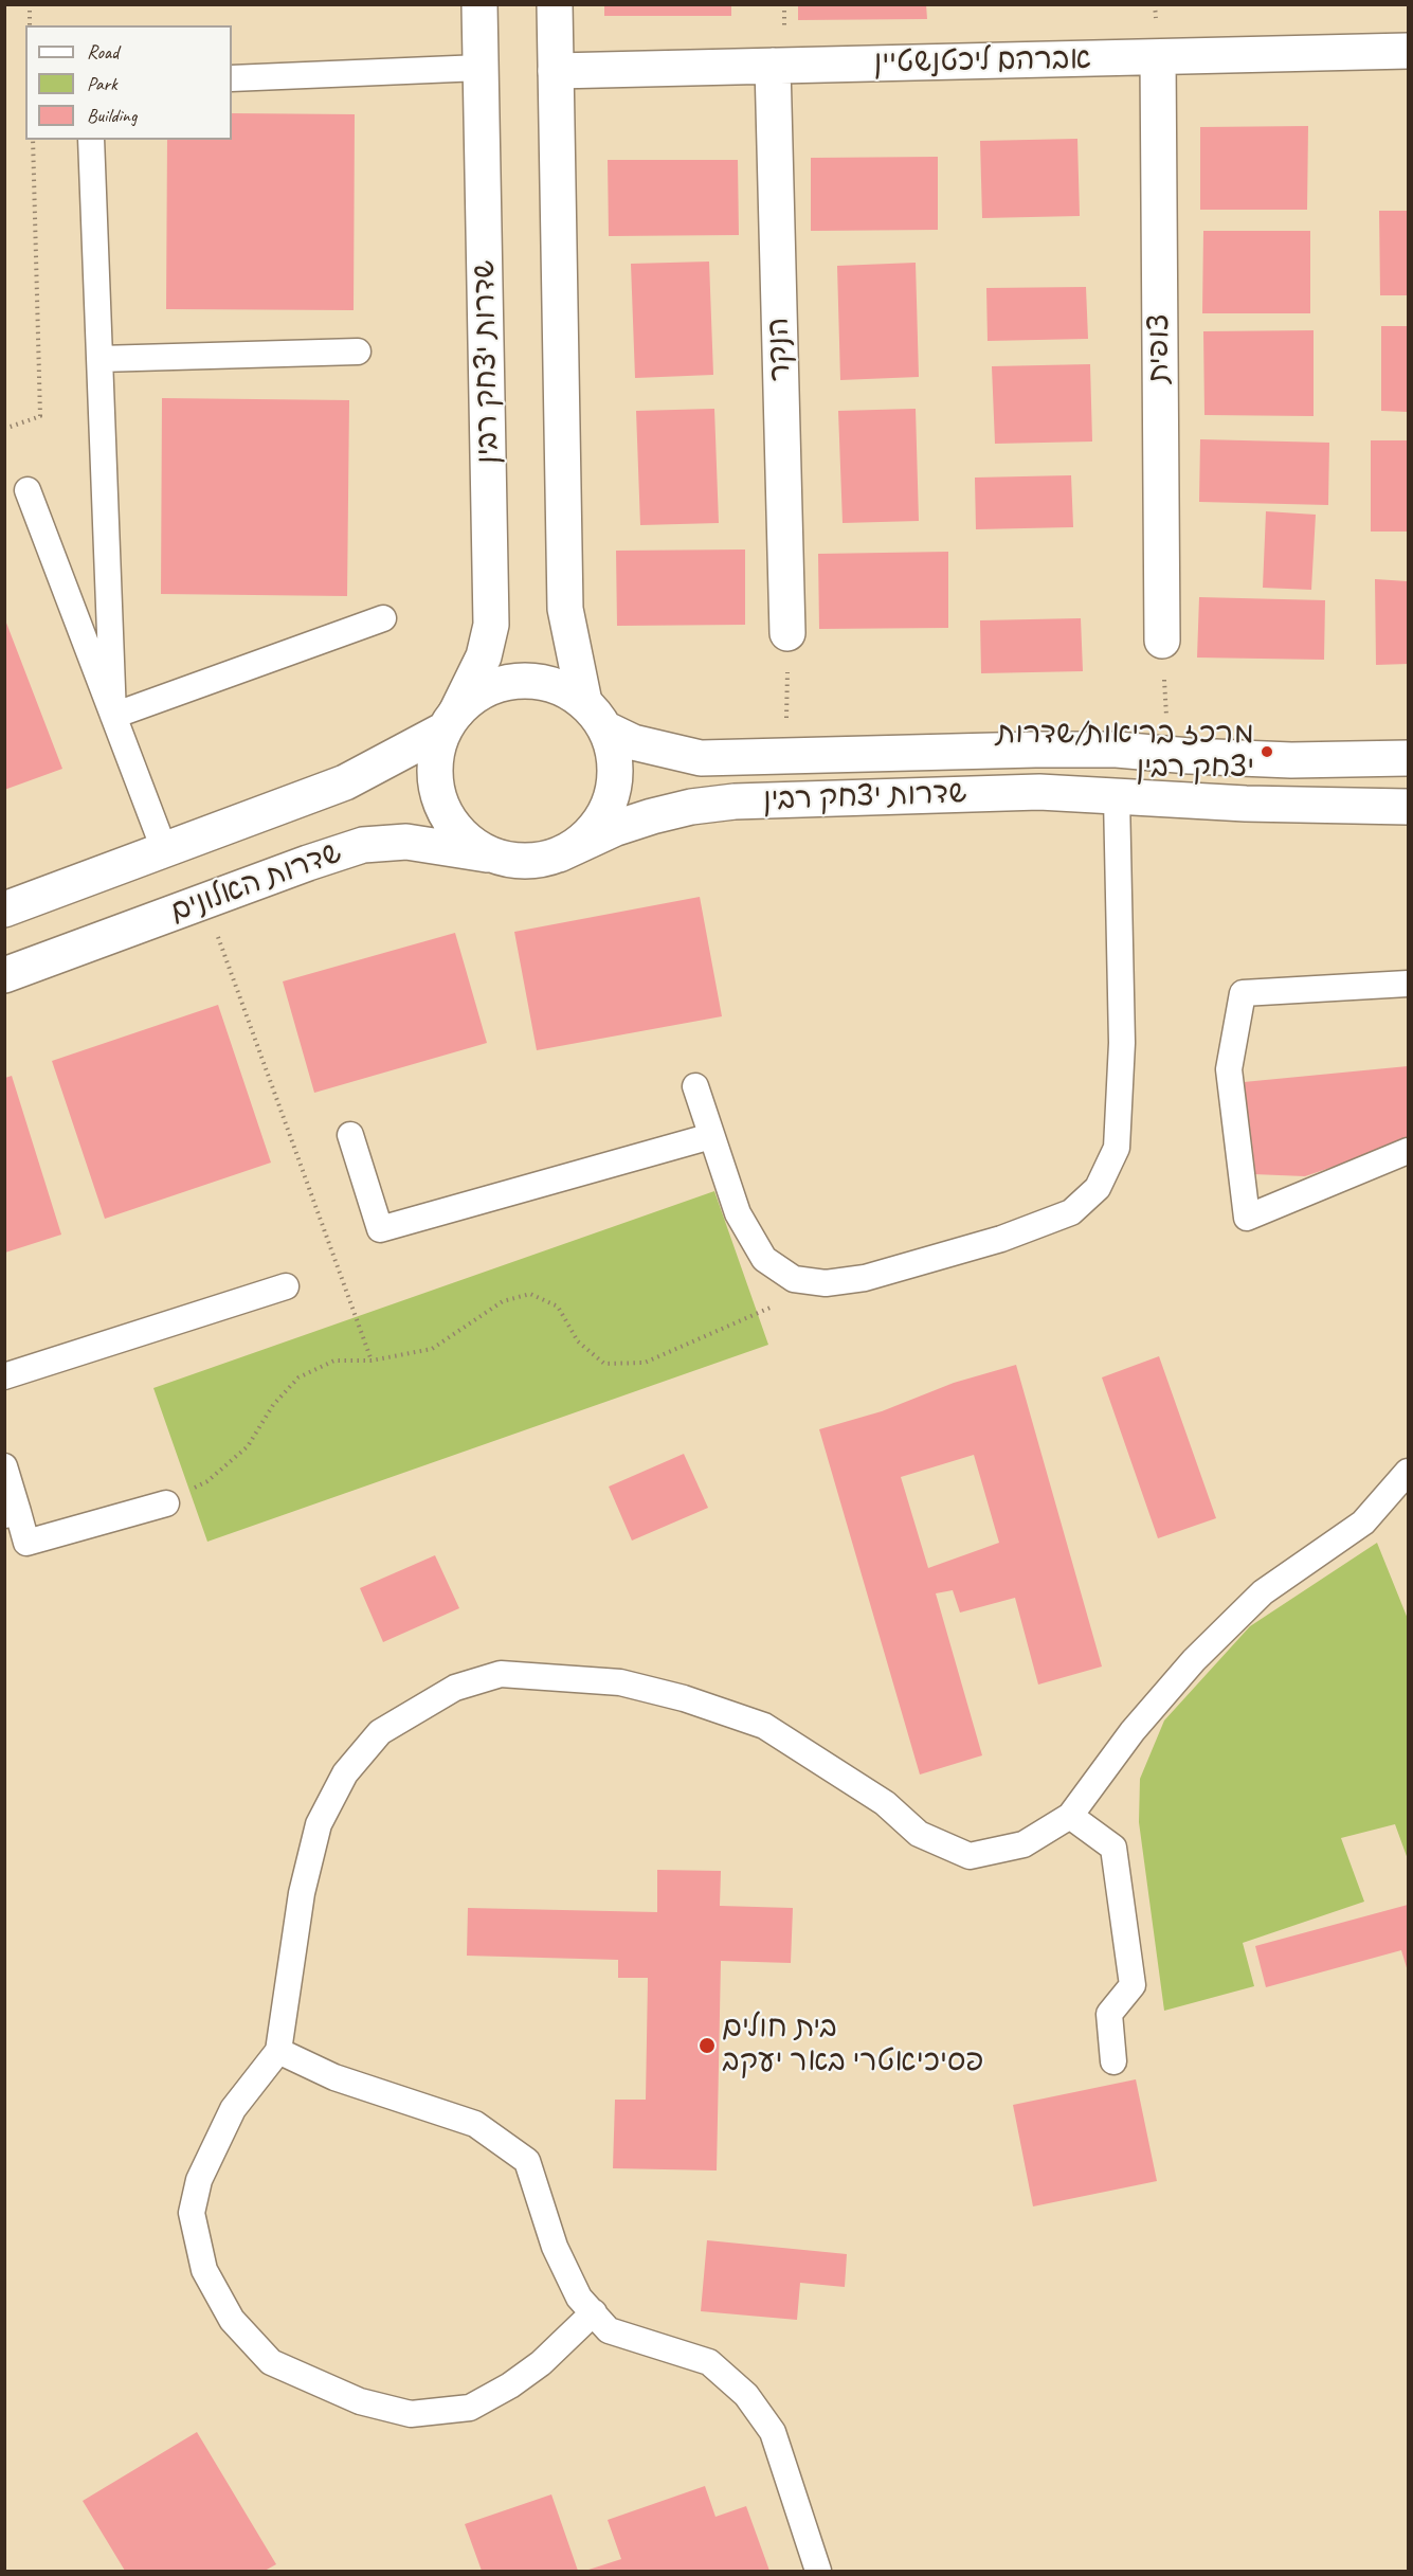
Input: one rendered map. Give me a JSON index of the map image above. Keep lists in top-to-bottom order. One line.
{"streets":{"street":["אברהם ליכטנשטיין","צופית","הנקר","שדרות יצחק רבין","שדרות האלונים"]},"crossings":[["אברהם ליכטנשטיין","צופית"],["אברהם ליכטנשטיין","הנקר"],["שדרות יצחק רבין","שדרות האלונים"]],"places":["מרכז בריאות/שדרות יצחק רבין","בית חולים פסיכיאטרי באר יעקב"],"legend":["Road","Park","Building"]}
